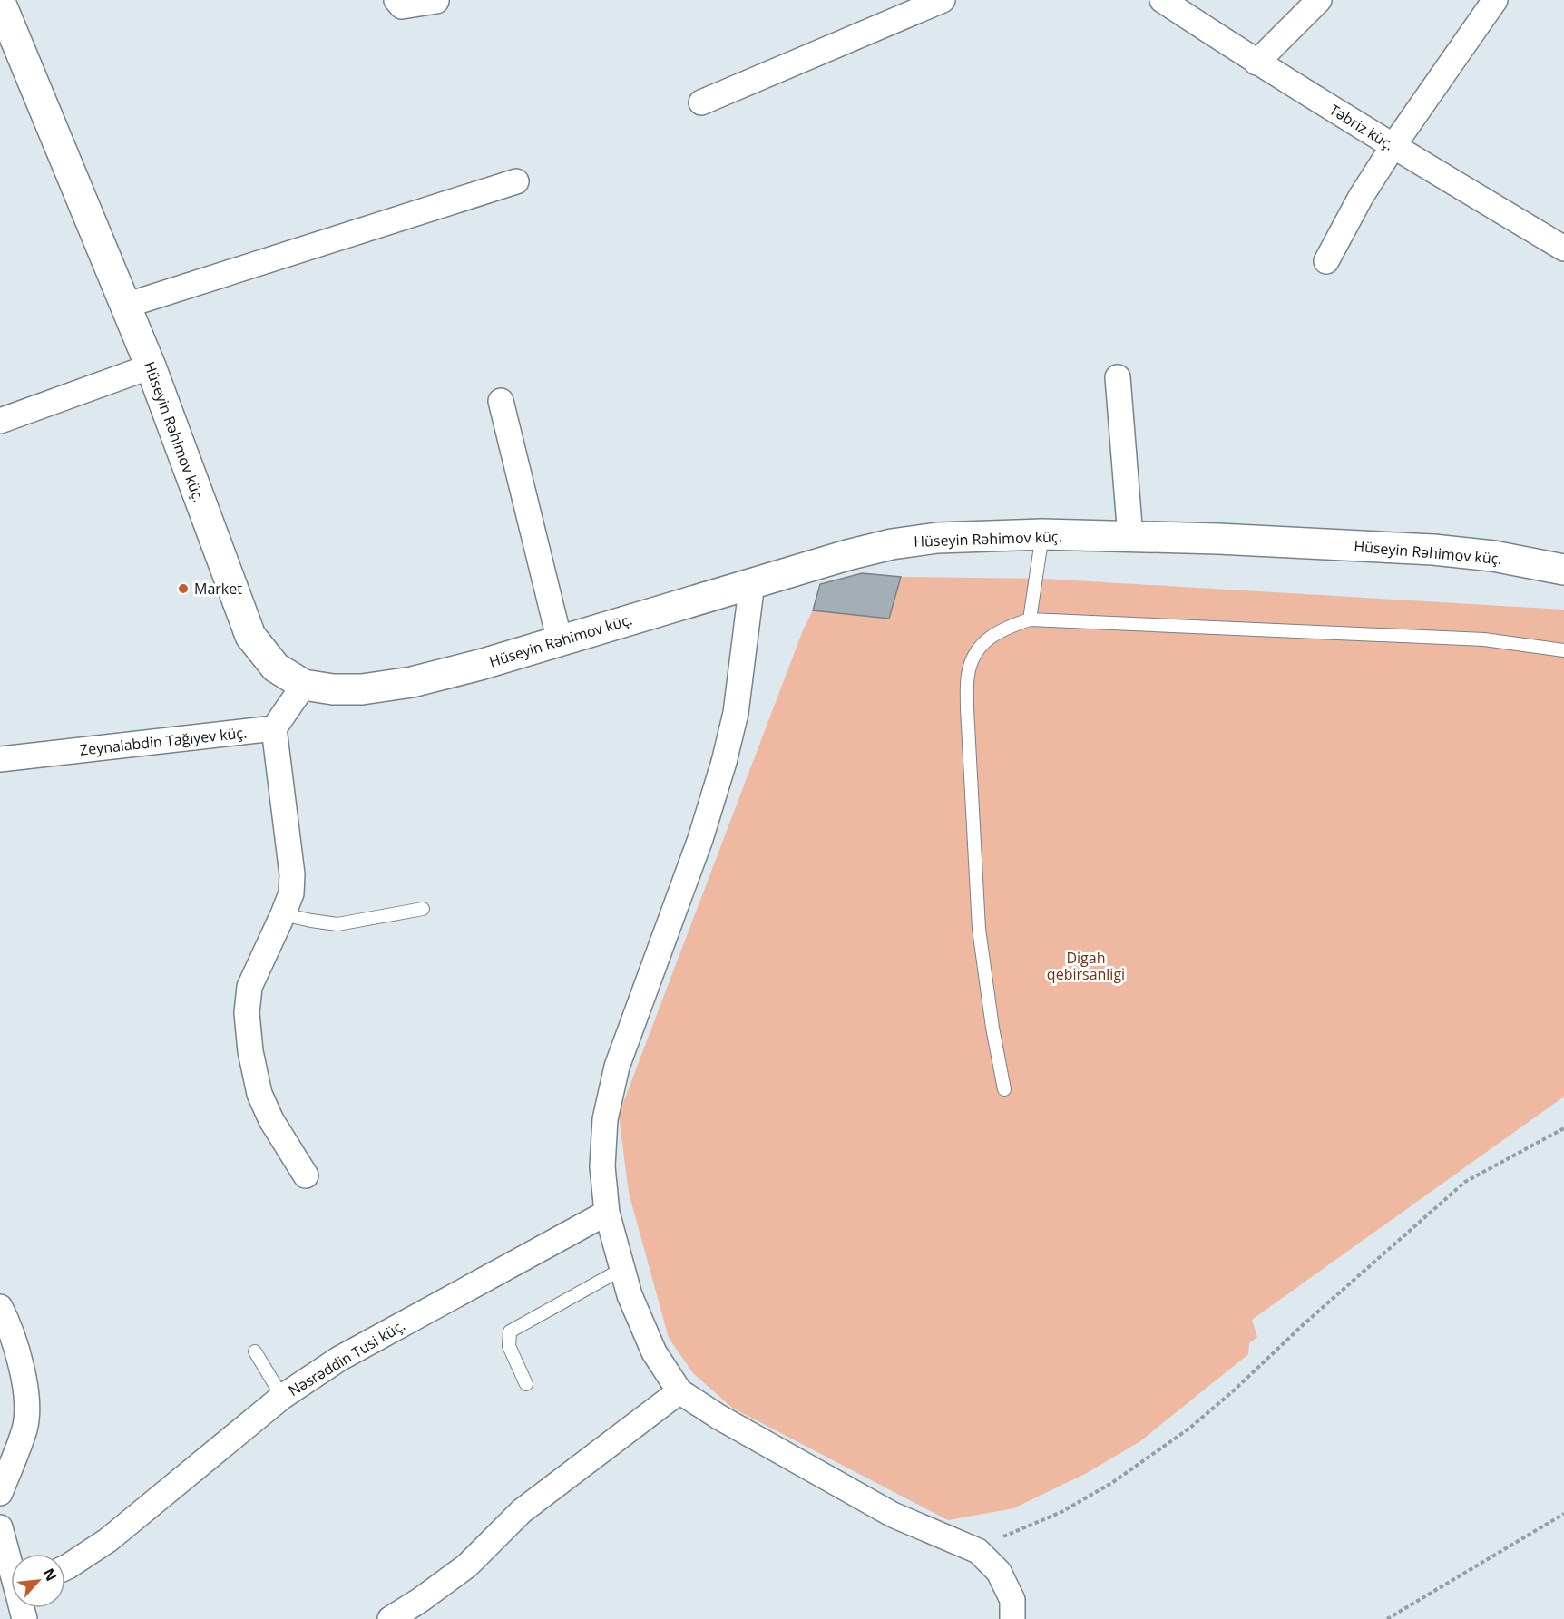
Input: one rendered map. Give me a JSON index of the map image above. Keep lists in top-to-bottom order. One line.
{"streets":{"main road":["Hüseyin Rəhimov küç."],"street":["Təbriz küç.","Zeynalabdin Tağıyev küç.","Nəsrəddin Tusi küç."]},"parks":["Digah qebirsanligi"],"places":["Market"],"north":"top right"}
